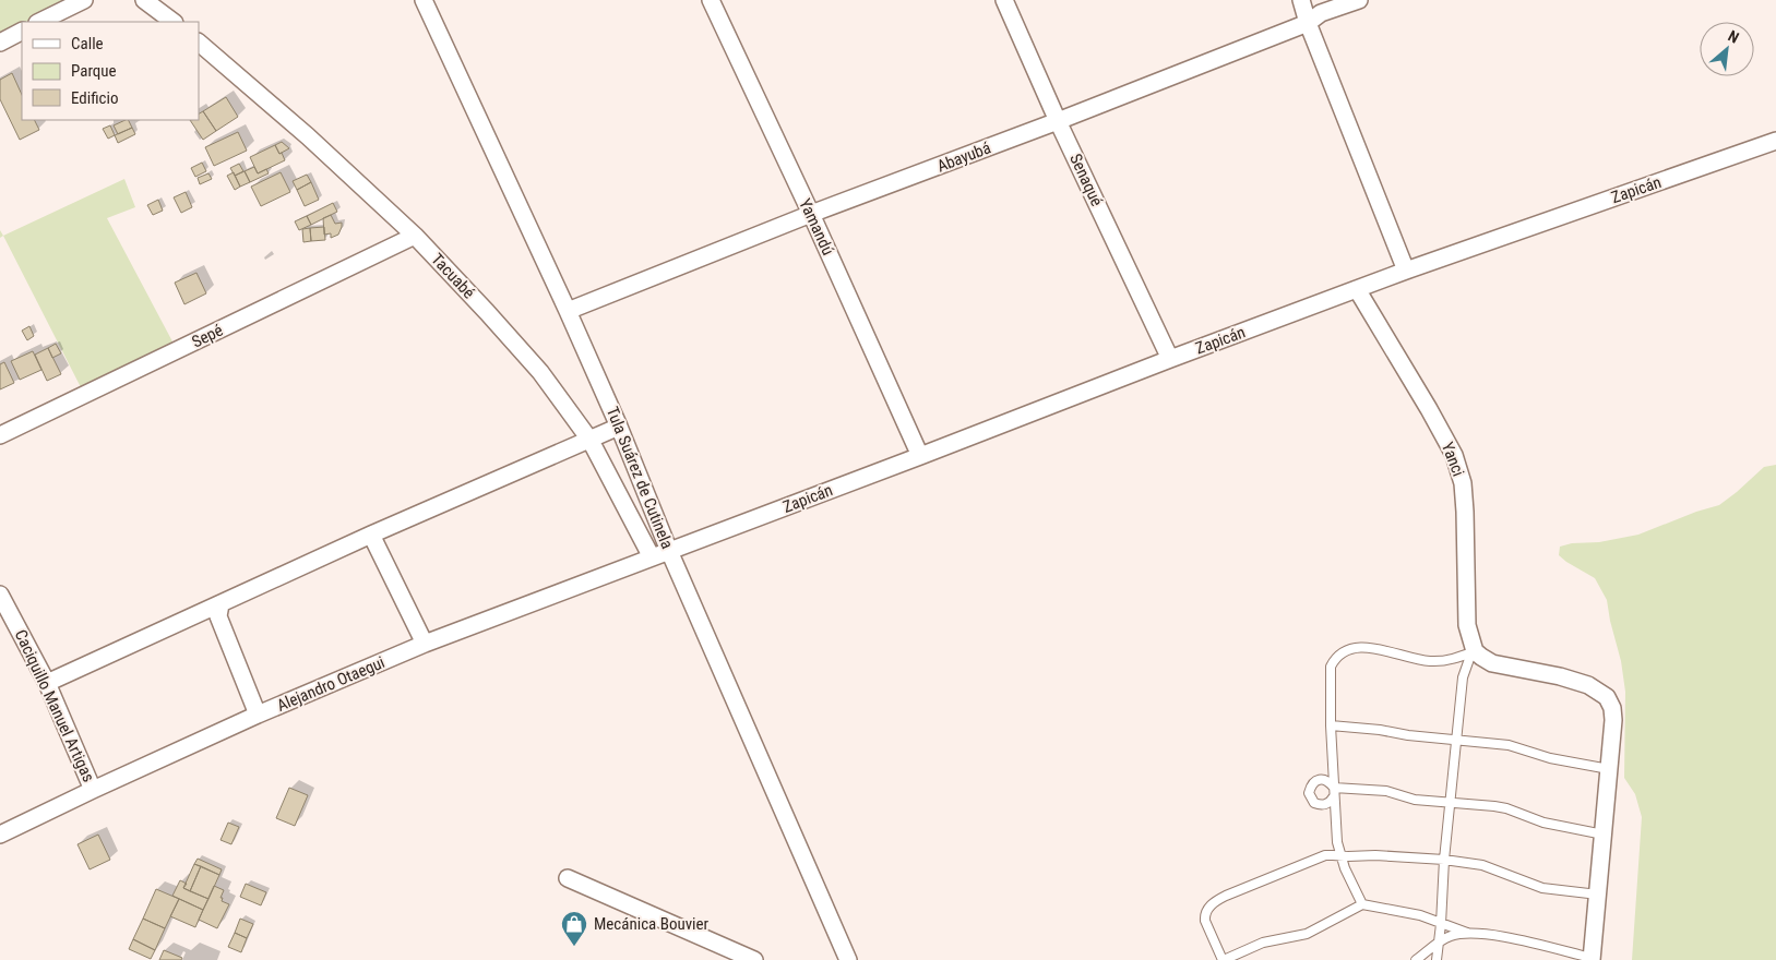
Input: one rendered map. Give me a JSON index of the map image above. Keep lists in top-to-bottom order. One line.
{"streets":{"street":["Abayubá","Senaqué","Zapicán","Yamandú","Tacuabé","Sepé","Yanci","Tula Suárez de Cutinela","Alejandro Otaegui","Caciquillo Manuel Artigas"]},"crossings":[["Abayubá","Senaqué"],["Abayubá","Yamandú"],["Abayubá","Tula Suárez de Cutinela"],["Senaqué","Zapicán"],["Zapicán","Yamandú"],["Zapicán","Yanci"],["Zapicán","Tula Suárez de Cutinela"],["Zapicán","Alejandro Otaegui"],["Tacuabé","Sepé"],["Tacuabé","Alejandro Otaegui"],["Tula Suárez de Cutinela","Alejandro Otaegui"],["Alejandro Otaegui","Caciquillo Manuel Artigas"]],"places":{"shop":["Mecánica Bouvier"]},"legend":["Calle","Parque","Edificio"],"north":"top right"}
